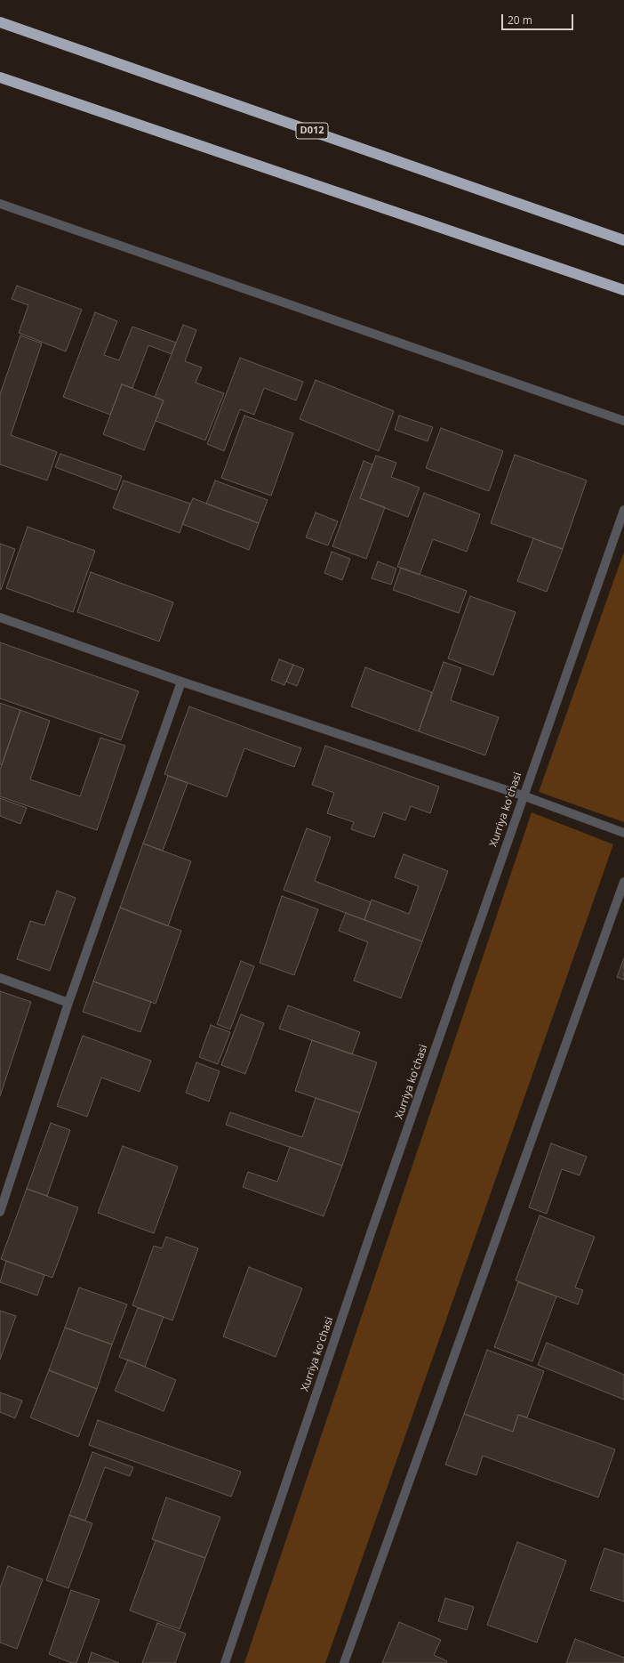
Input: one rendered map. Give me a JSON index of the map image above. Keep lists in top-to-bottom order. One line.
{"streets":{"highway":["D012"],"street":["Xurriya ko'chasi"]},"scale_bar":"20 m"}
